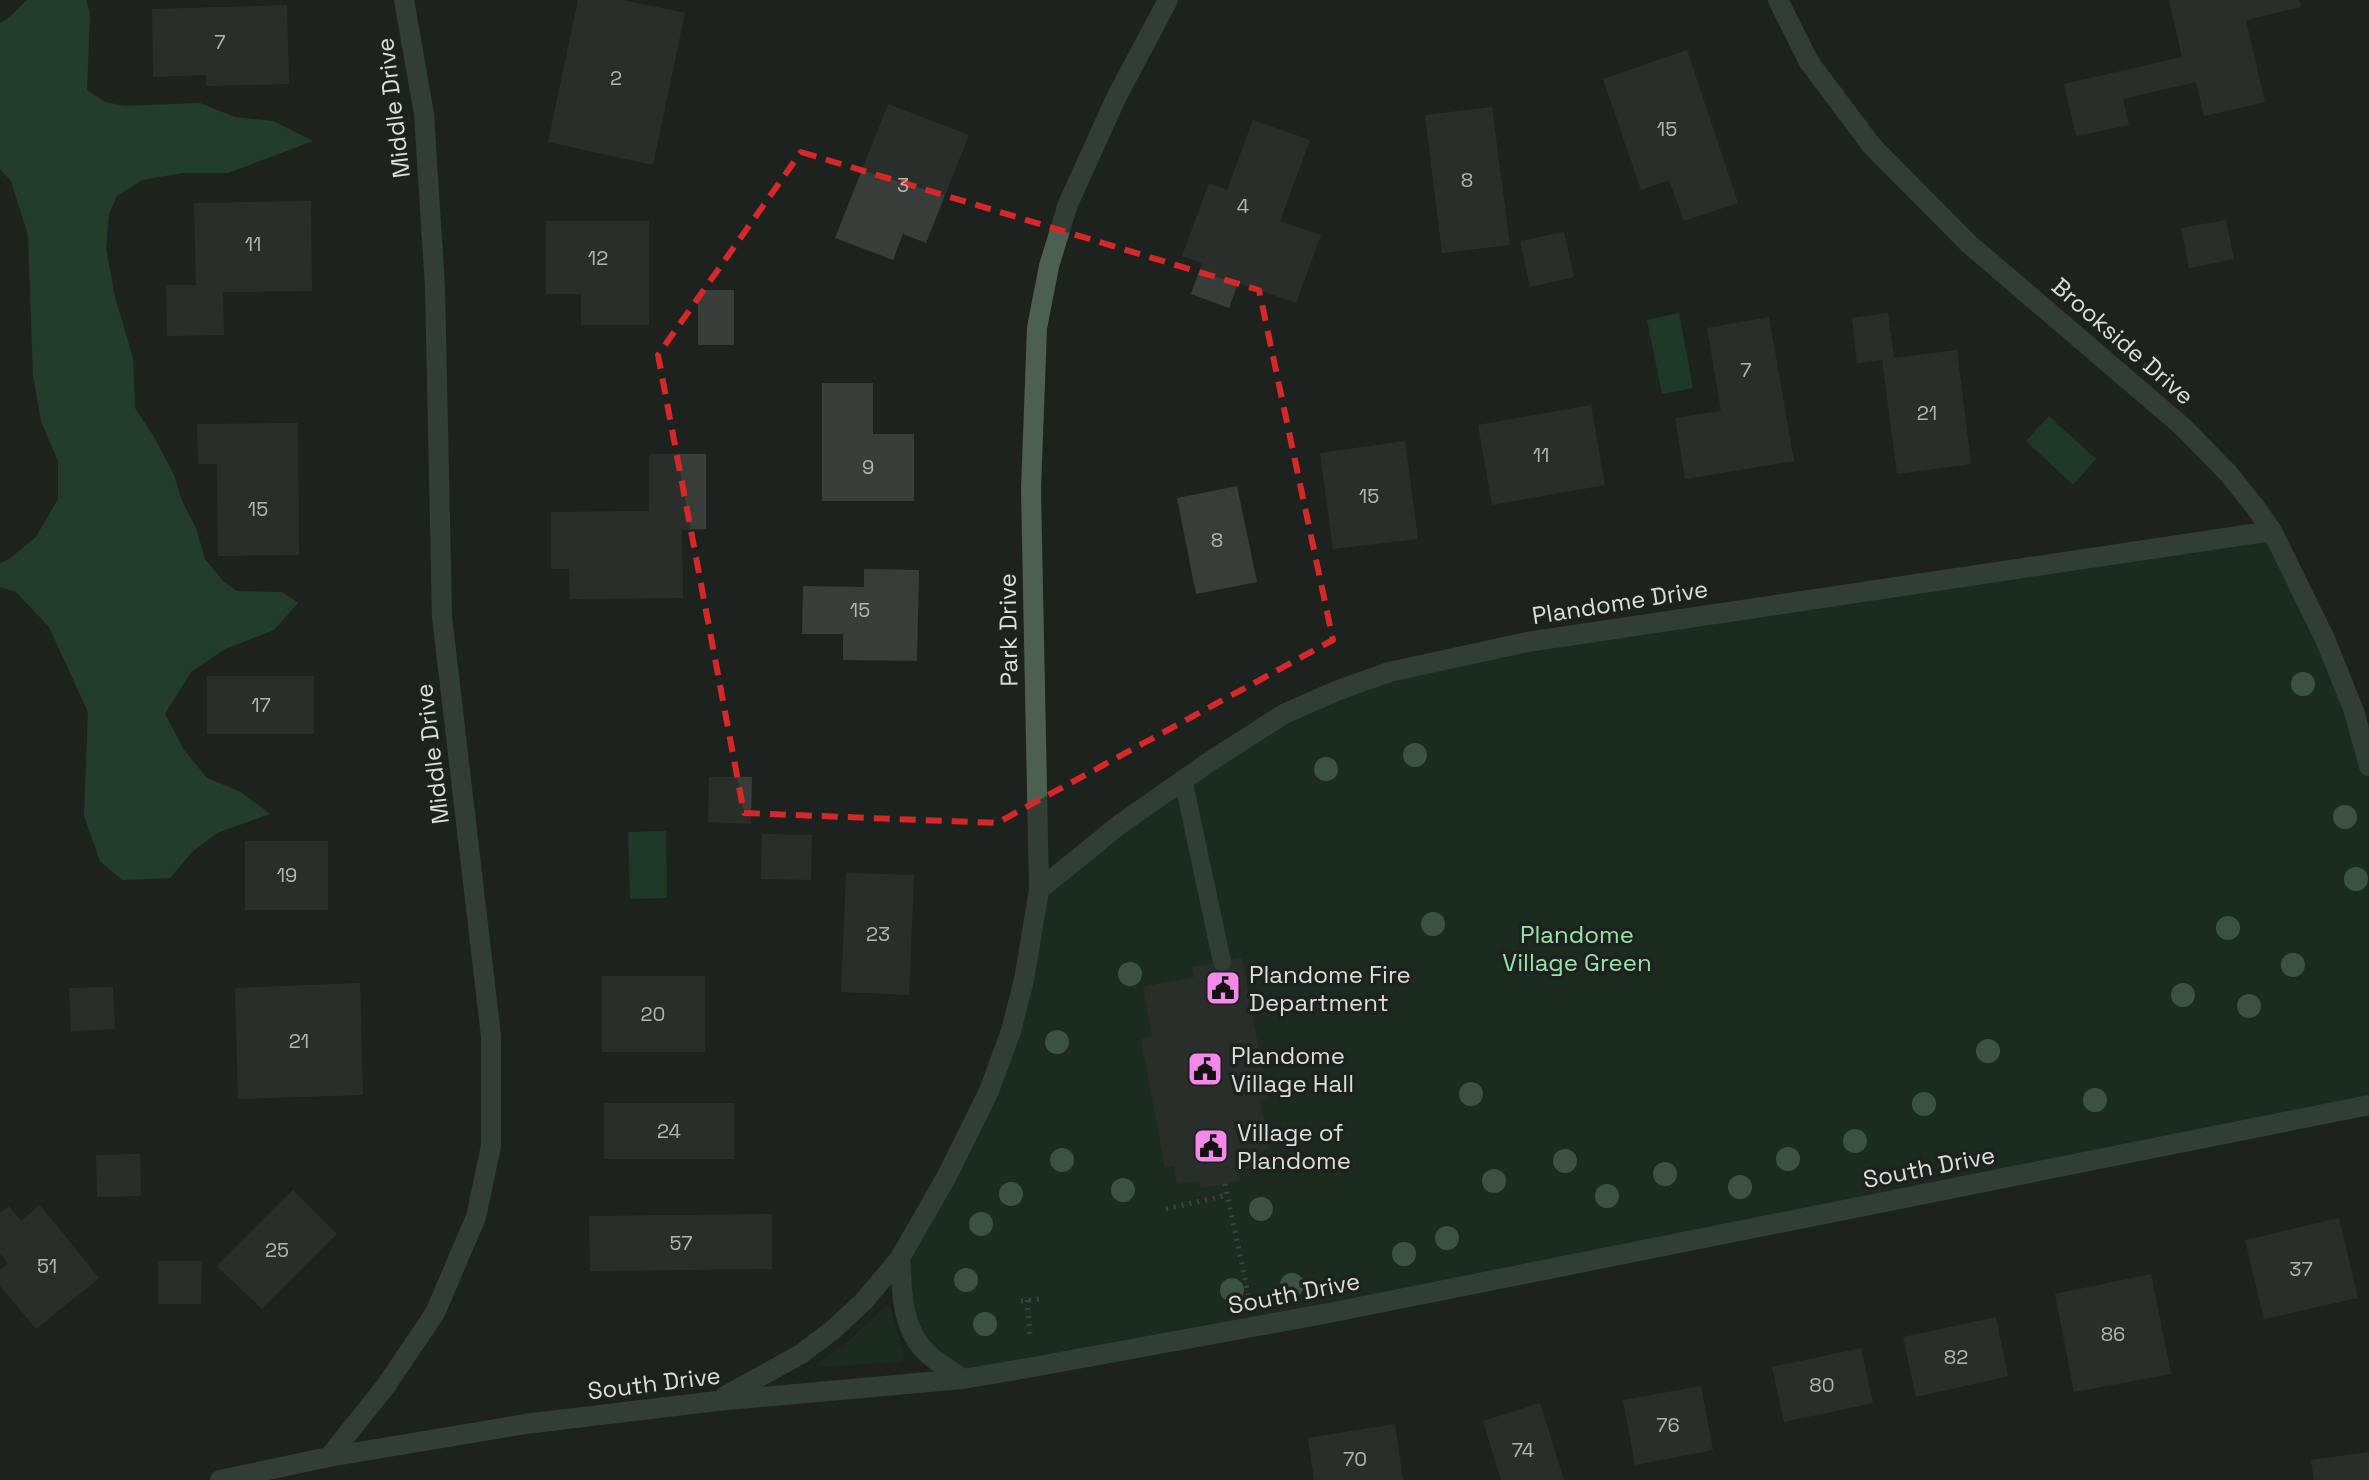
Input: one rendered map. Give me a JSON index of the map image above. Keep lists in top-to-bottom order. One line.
{"streets":{"street":["Middle Drive","Brookside Drive","Plandome Drive","Park Drive","South Drive"]},"crossings":[["Middle Drive","South Drive"],["Brookside Drive","Plandome Drive"],["Plandome Drive","Park Drive"],["Park Drive","South Drive"]],"parks":["Plandome Village Green"],"places":{"public building":["Plandome Fire Department","Plandome Village Hall","Village of Plandome"]},"house_numbers":["7","2","15","8","3","4","11","12","7","21","11","9","15","15","8","15","17","19","23","20","21","24","57","25","51","37","86","82","80","76","74","70"]}
